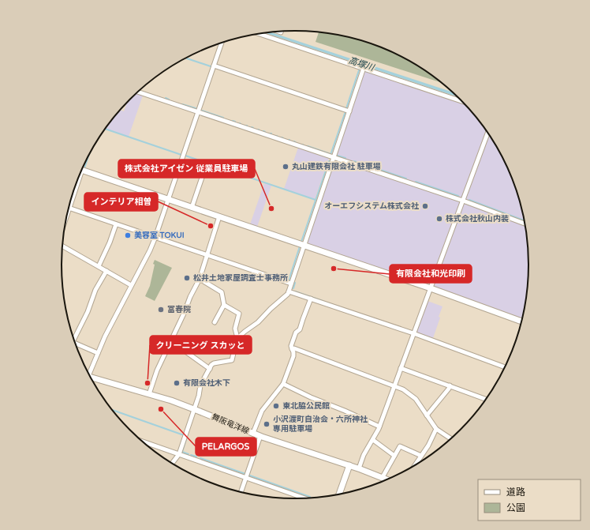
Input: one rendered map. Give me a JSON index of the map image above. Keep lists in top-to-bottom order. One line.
{"streets":{"street":["舞阪竜洋線"]},"water":["高塚川"],"places":["丸山建鉄有限会社 駐車場","オーエフシステム株式会社","株式会社アイゼン 従業員駐車場","株式会社秋山内装","インテリア相曽","美容室 TOKUI","有限会社和光印刷","松井土地家屋調査士事務所","冨春院","クリーニング スカッと","有限会社木下","東北脇公民館","PELARGOS","小沢渡町自治会・六所神社 専用駐車場"],"legend":["道路","公園"]}
